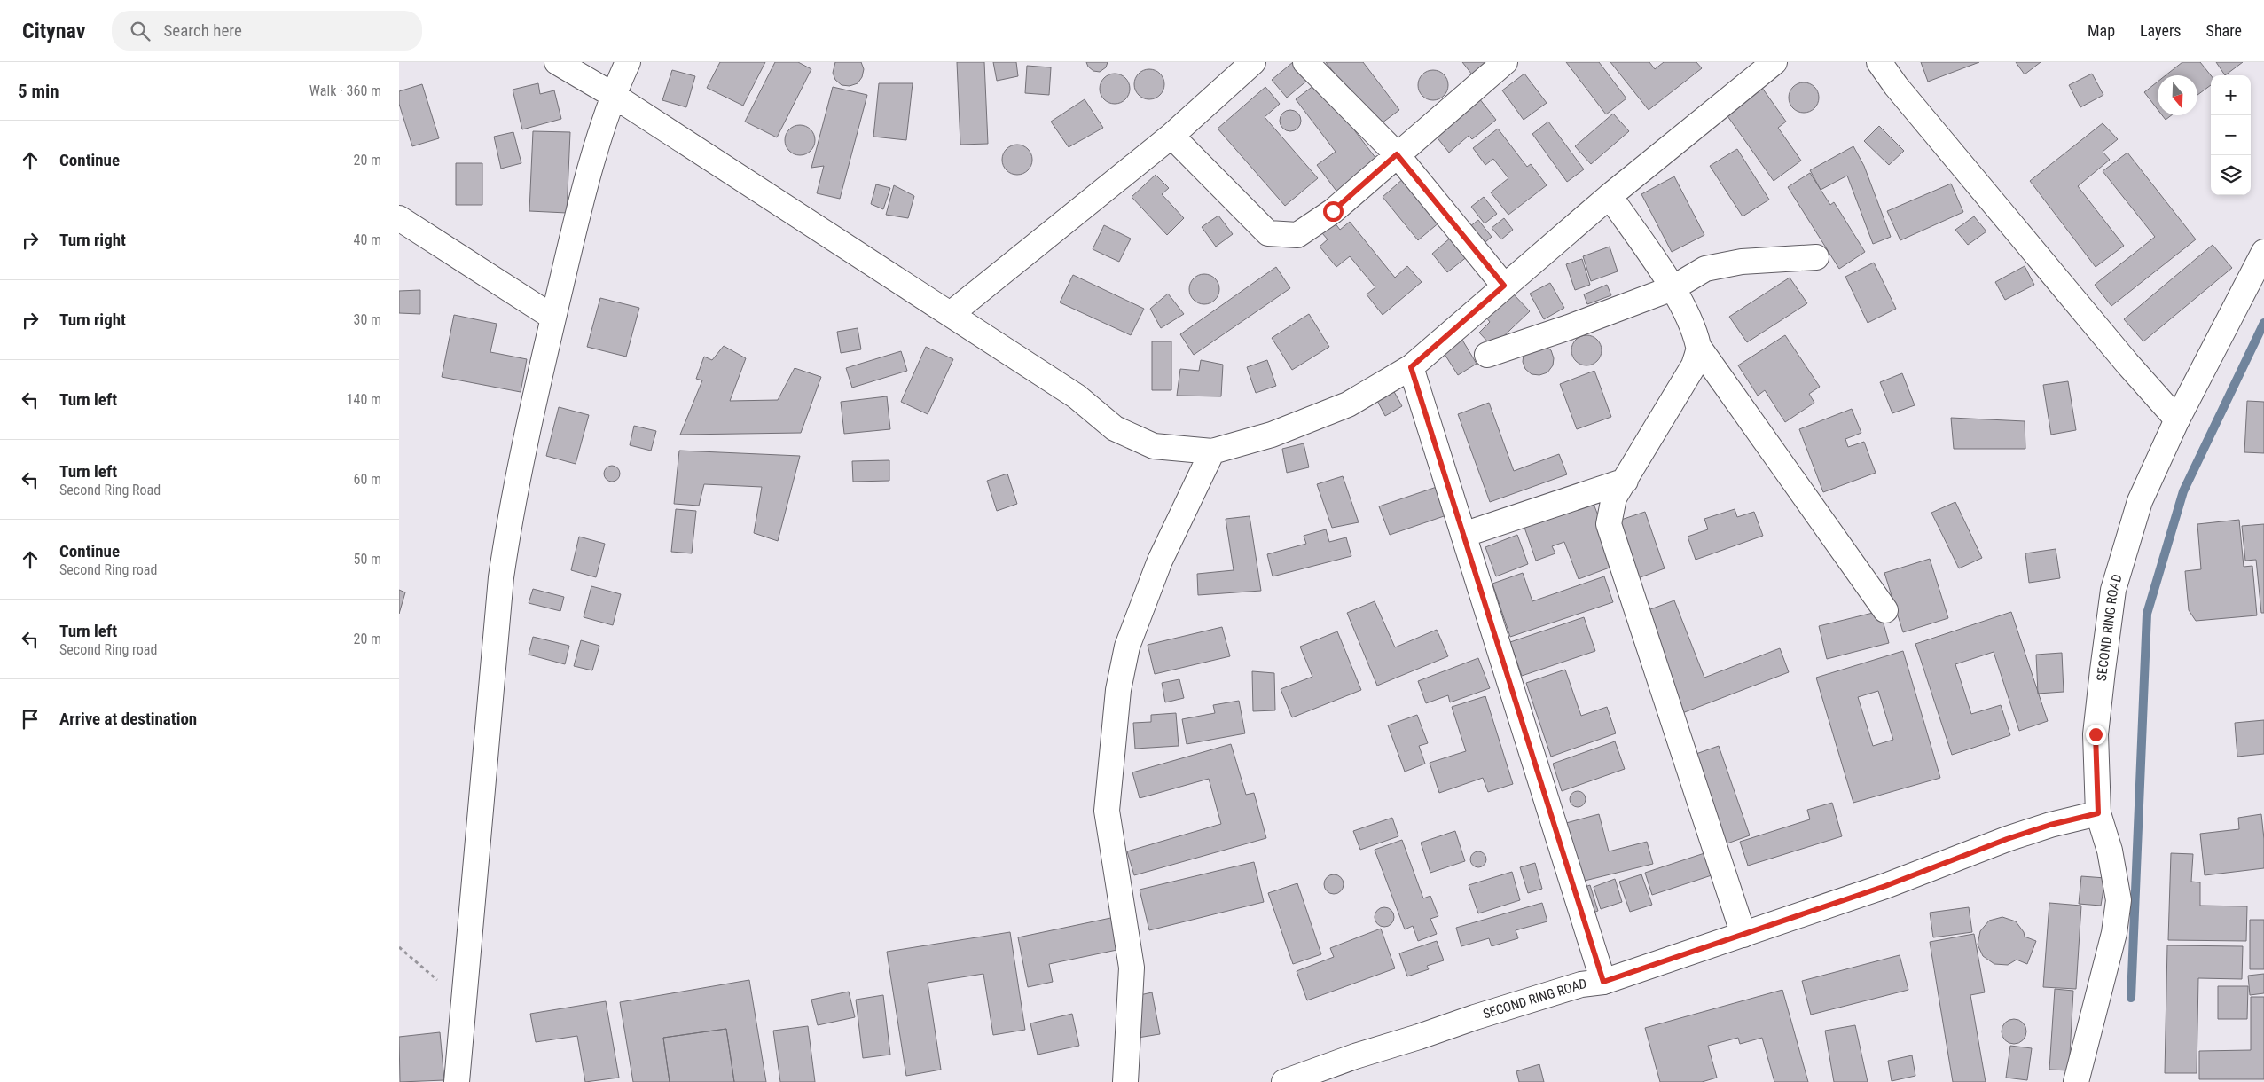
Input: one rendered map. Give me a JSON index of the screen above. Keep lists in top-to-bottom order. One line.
{"streets":{"street":["SECOND RING ROAD"]},"north":"bottom","page":{"header":"Citynav","search":"Search here","nav":["Map","Layers","Share"],"heading":["5 min","Walk · 360 m"],"map_buttons":["+","−"],"list":[["Continue","20 m"],["Turn right","40 m"],["Turn right","30 m"],["Turn left","140 m"],["Turn left","Second Ring Road","60 m"],["Continue","Second Ring road","50 m"],["Turn left","Second Ring road","20 m"],"Arrive at destination"]}}
